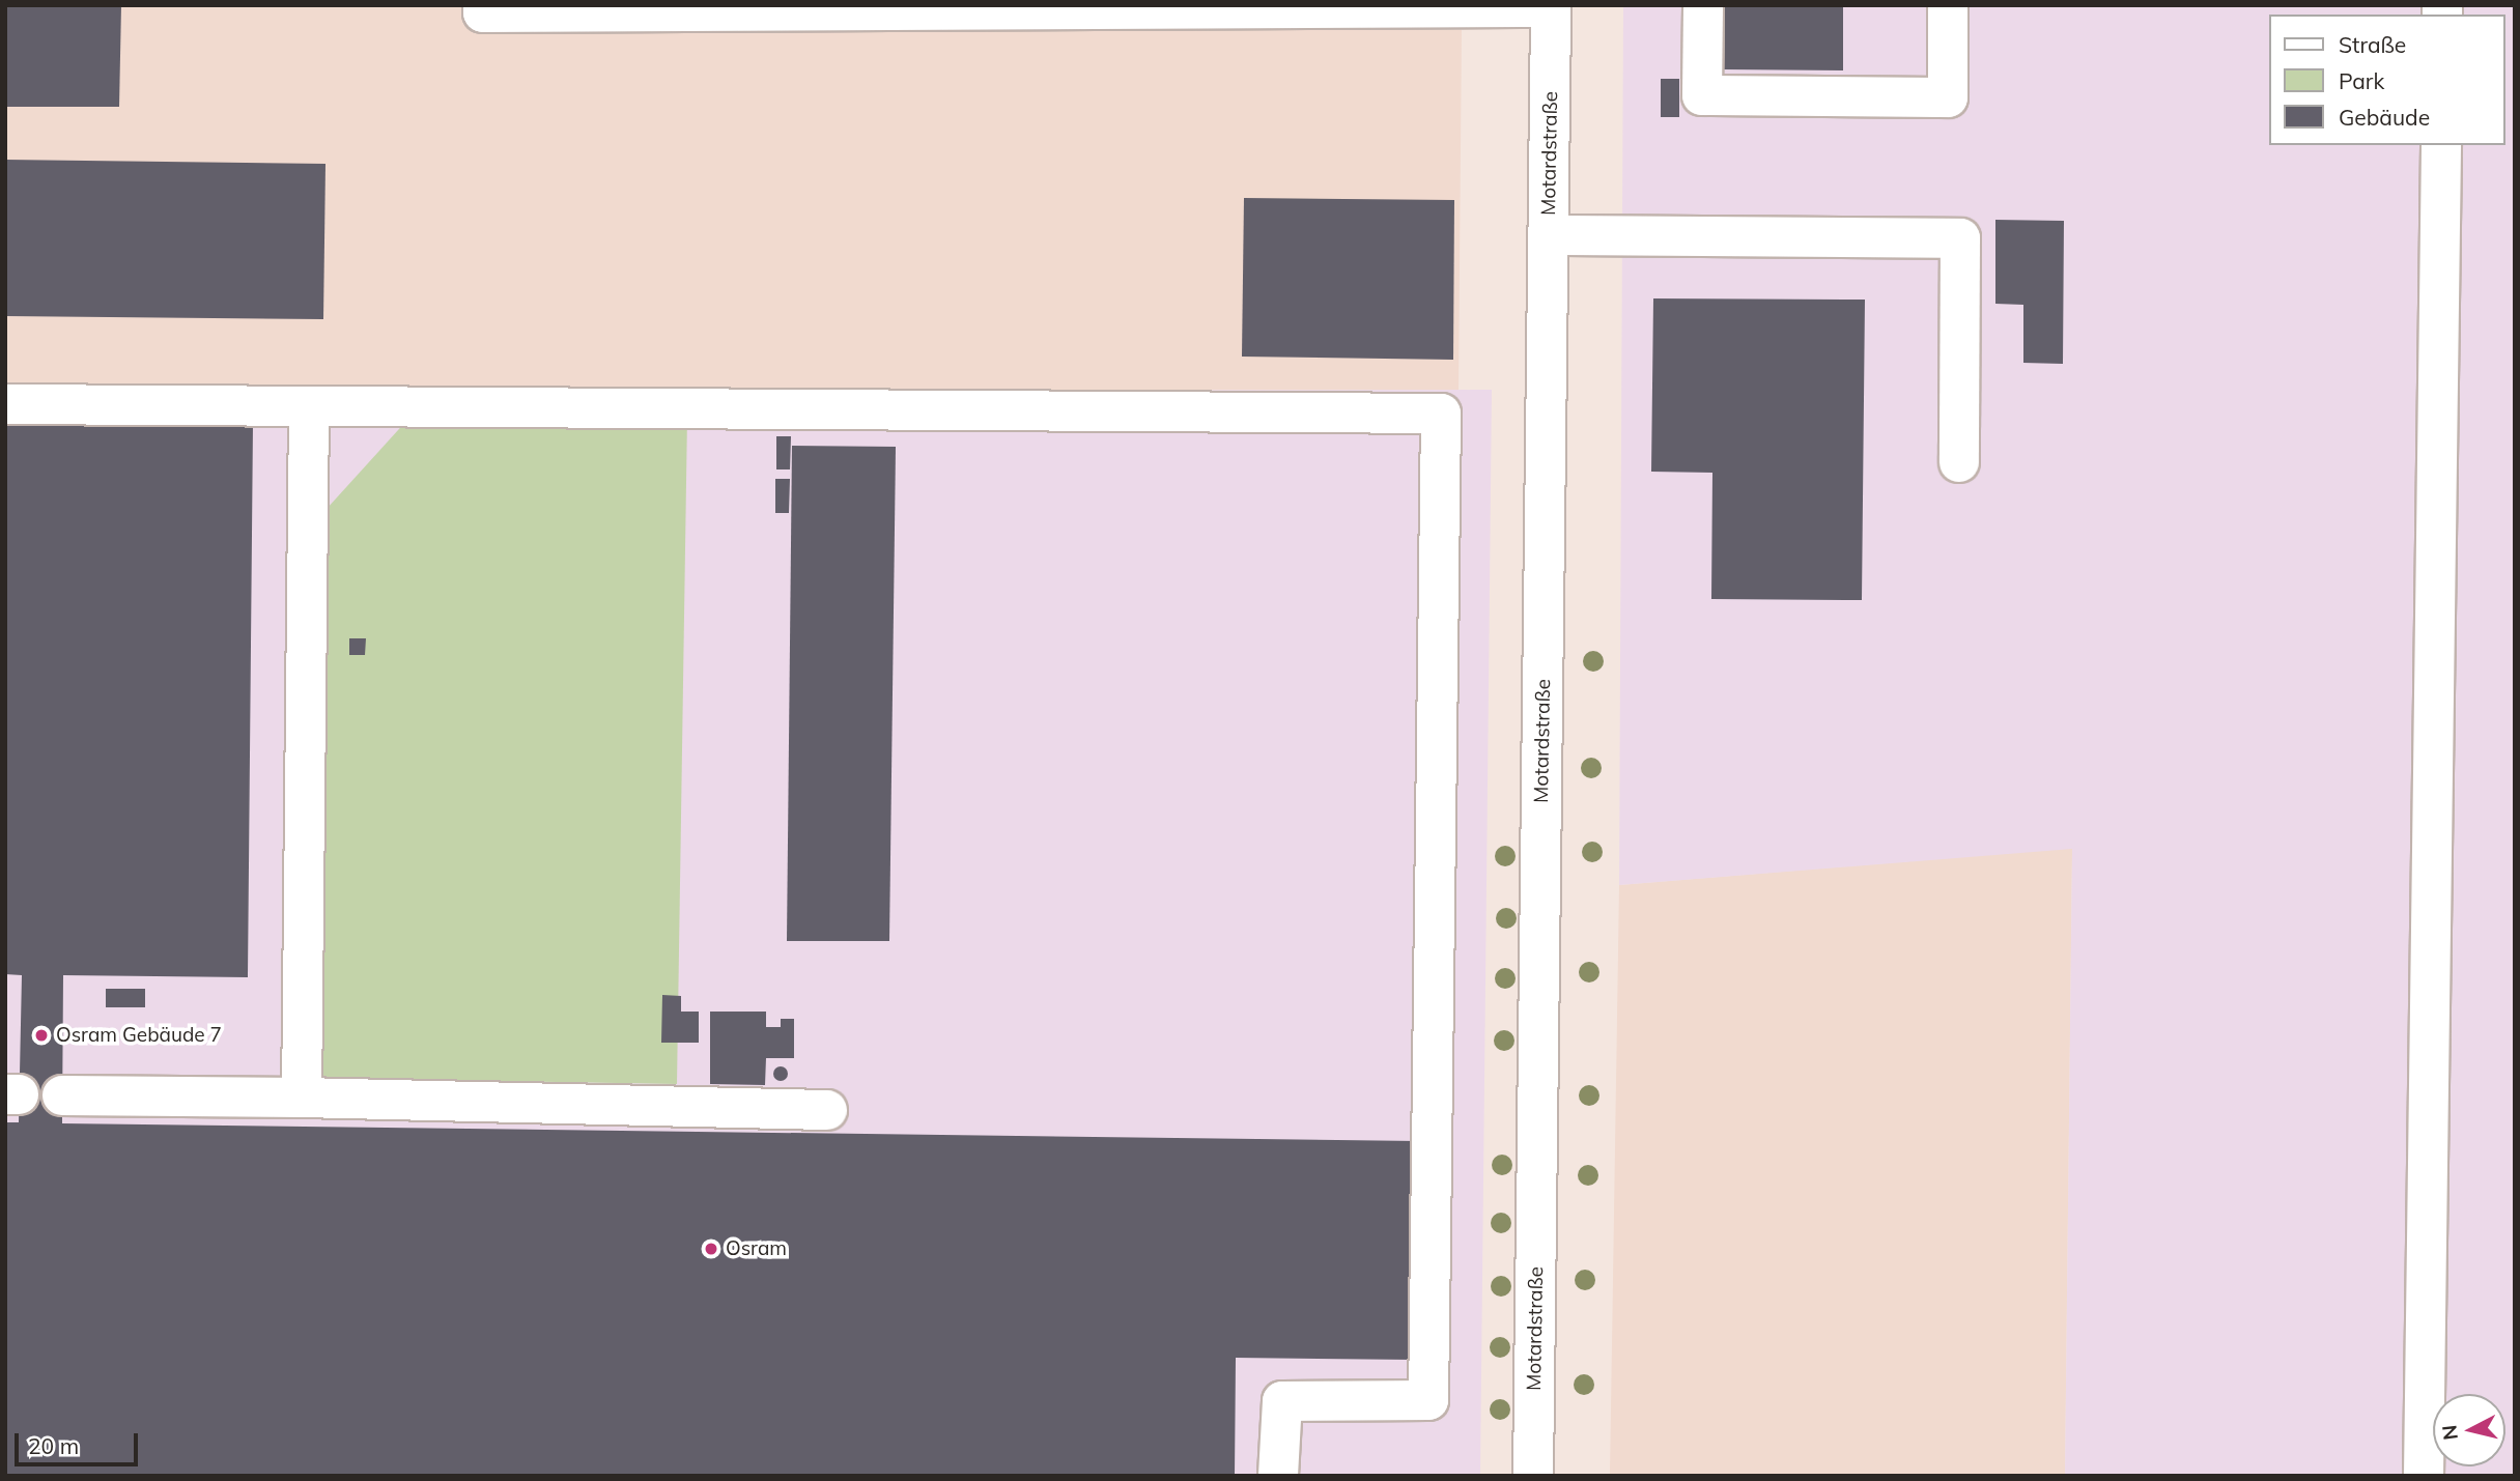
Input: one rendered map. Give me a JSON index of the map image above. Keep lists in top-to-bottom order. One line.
{"streets":{"street":["Motardstraße"]},"places":["Osram Gebäude 7","Osram"],"legend":["Straße","Park","Gebäude"],"scale_bar":"20 m","north":"left"}
